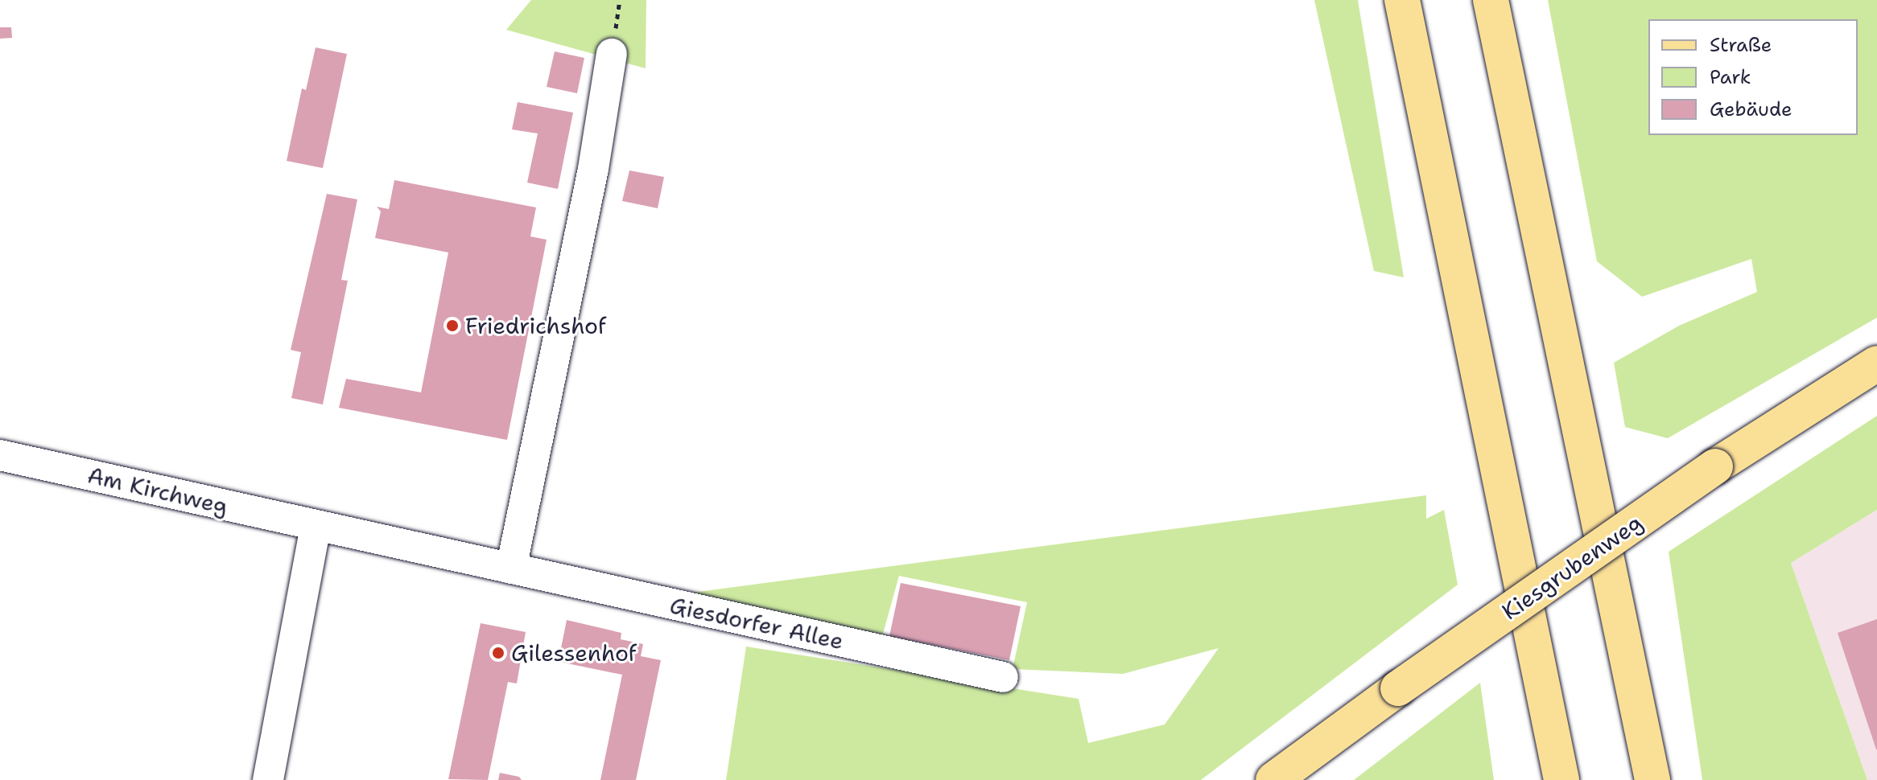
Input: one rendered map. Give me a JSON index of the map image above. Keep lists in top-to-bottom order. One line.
{"streets":{"main road":["Kiesgrubenweg"],"street":["Am Kirchweg","Giesdorfer Allee"]},"crossings":[["Am Kirchweg","Giesdorfer Allee"]],"places":["Friedrichshof","Gilessenhof"],"legend":["Straße","Park","Gebäude"]}
